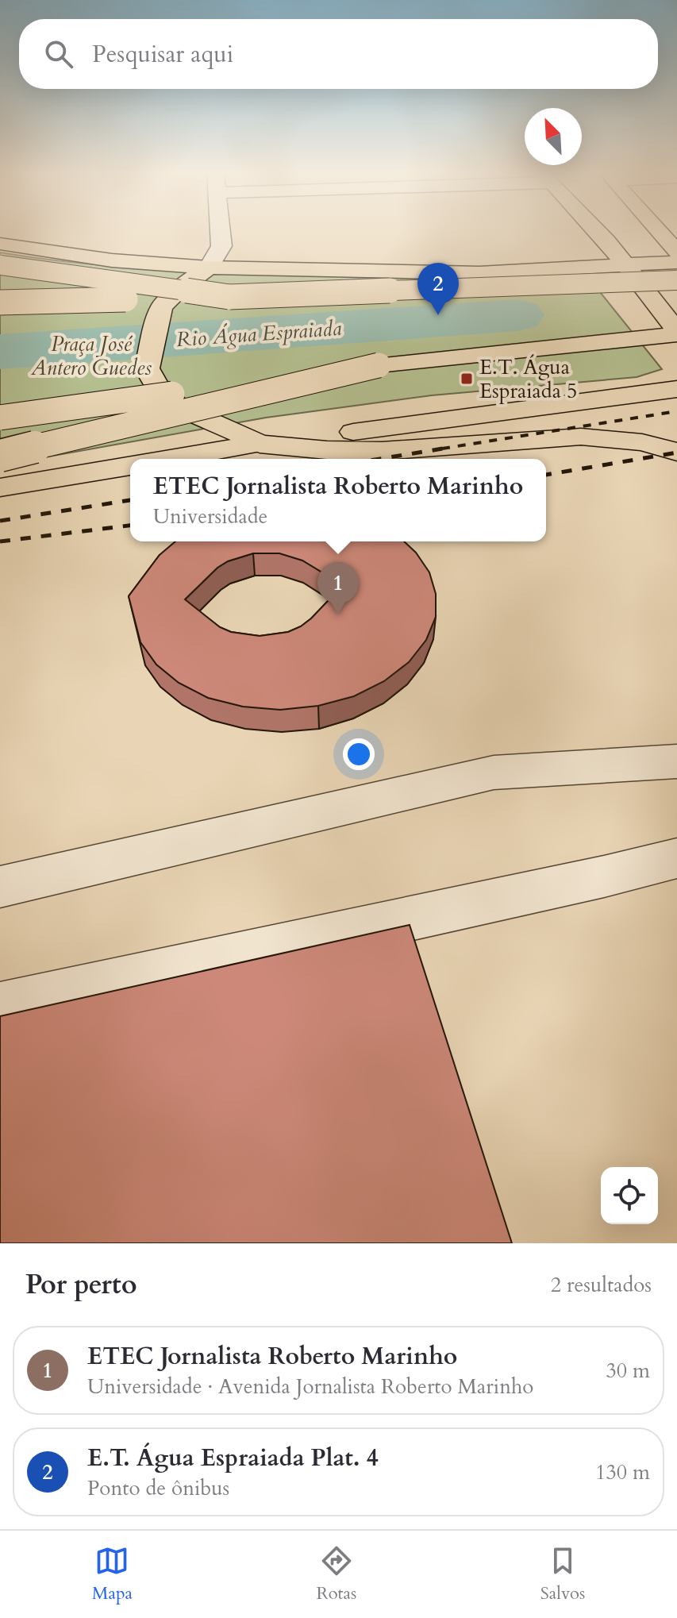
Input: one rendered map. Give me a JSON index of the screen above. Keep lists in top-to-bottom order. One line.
{"water":["Rio Água Espraiada"],"parks":["Praça José Antero Guedes"],"places":{"transit":["E.T. Água Espraiada 5"]},"north":"top left","page":{"search":"Pesquisar aqui","pins":["2","1"],"popup":["ETEC Jornalista Roberto Marinho","Universidade"],"heading":["Por perto","2 resultados"],"list":[{"mark":"1","name":"ETEC Jornalista Roberto Marinho","note":"Universidade · Avenida Jornalista Roberto Marinho","value":"30 m"},{"mark":"2","name":"E.T. Água Espraiada Plat. 4","note":"Ponto de ônibus","value":"130 m"}],"nav":["Mapa","Rotas","Salvos"]}}
